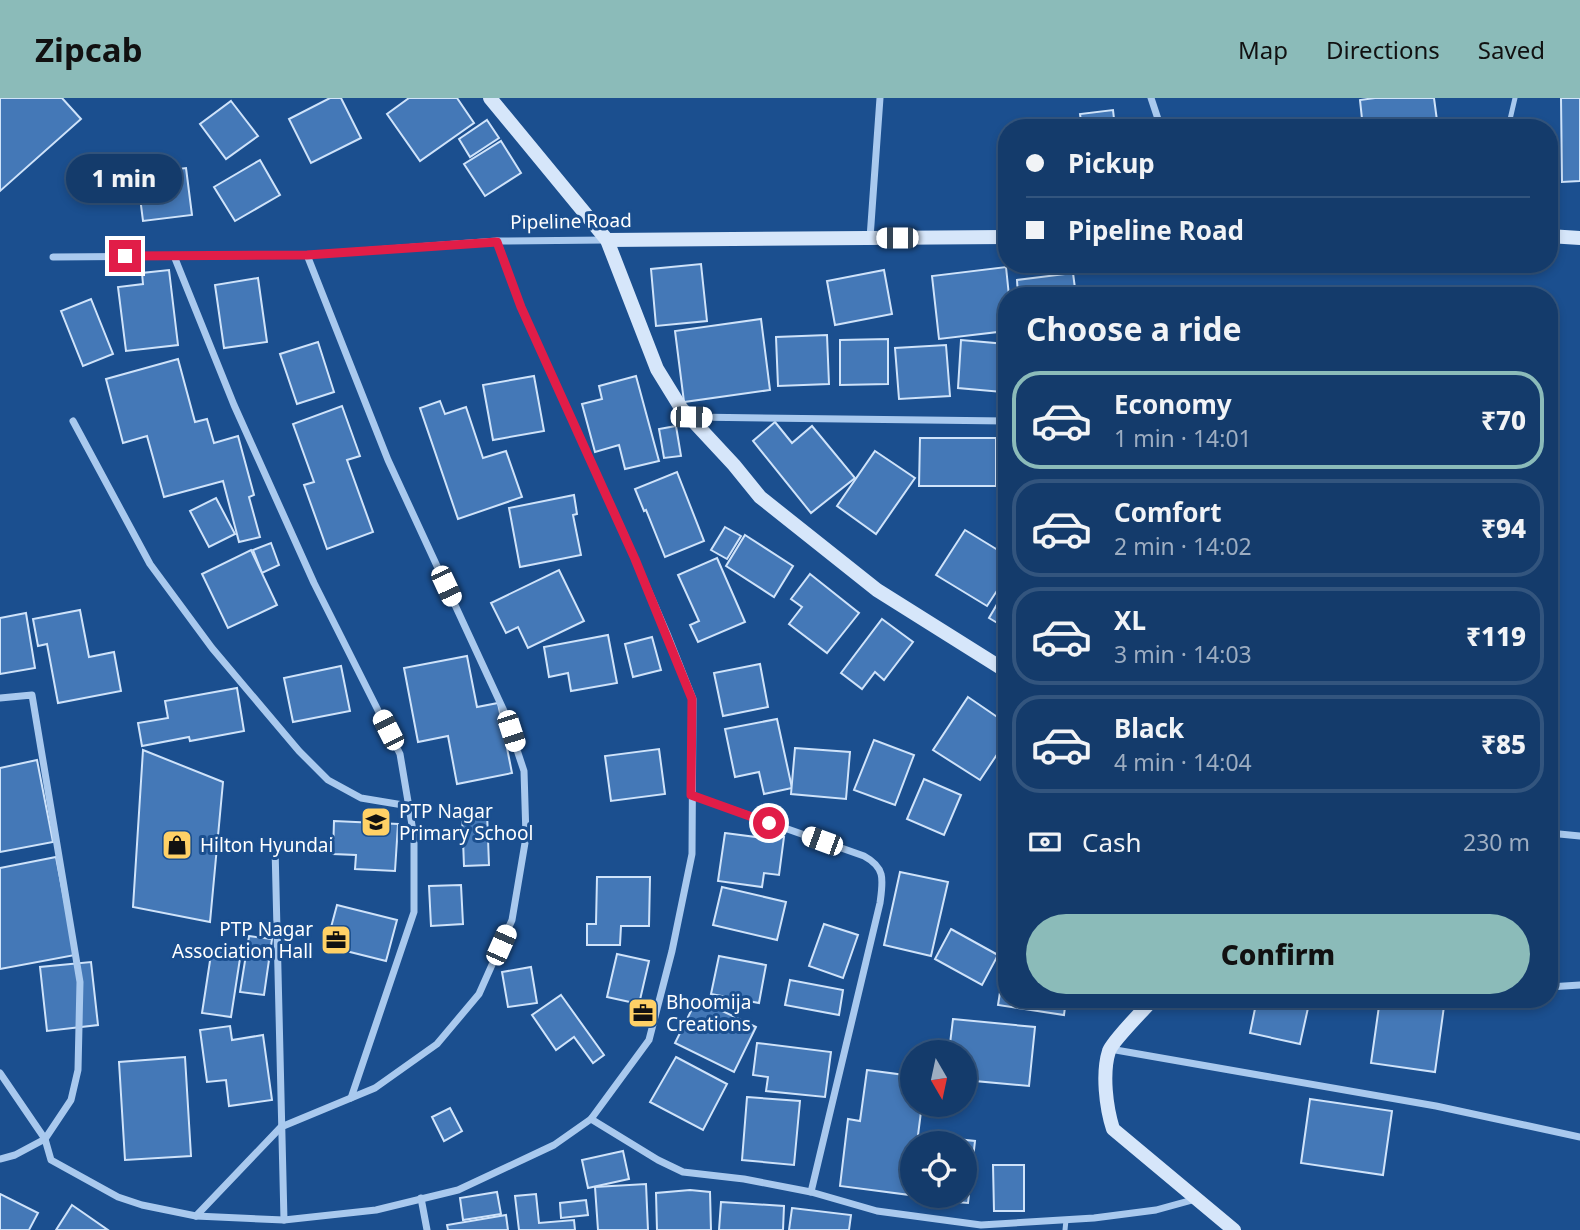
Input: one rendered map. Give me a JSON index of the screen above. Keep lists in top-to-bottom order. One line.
{"streets":{"street":["Pipeline Road"]},"places":{"school or university":["PTP Nagar Primary School"],"shop":["Hilton Hyundai"],"office":["PTP Nagar Association Hall","Bhoomija Creations"]},"north":"bottom","page":{"header":"Zipcab","nav":["Map","Directions","Saved"],"banner":["Pickup","Pipeline Road"],"bubble":"1 min","heading":"Choose a ride","list":[{"name":"Economy","note":"1 min · 14:01","value":"₹70"},{"name":"Comfort","note":"2 min · 14:02","value":"₹94"},{"name":"XL","note":"3 min · 14:03","value":"₹119"},{"name":"Black","note":"4 min · 14:04","value":"₹85"}],"pay":["Cash","230 m"],"buttons":"Confirm"}}
